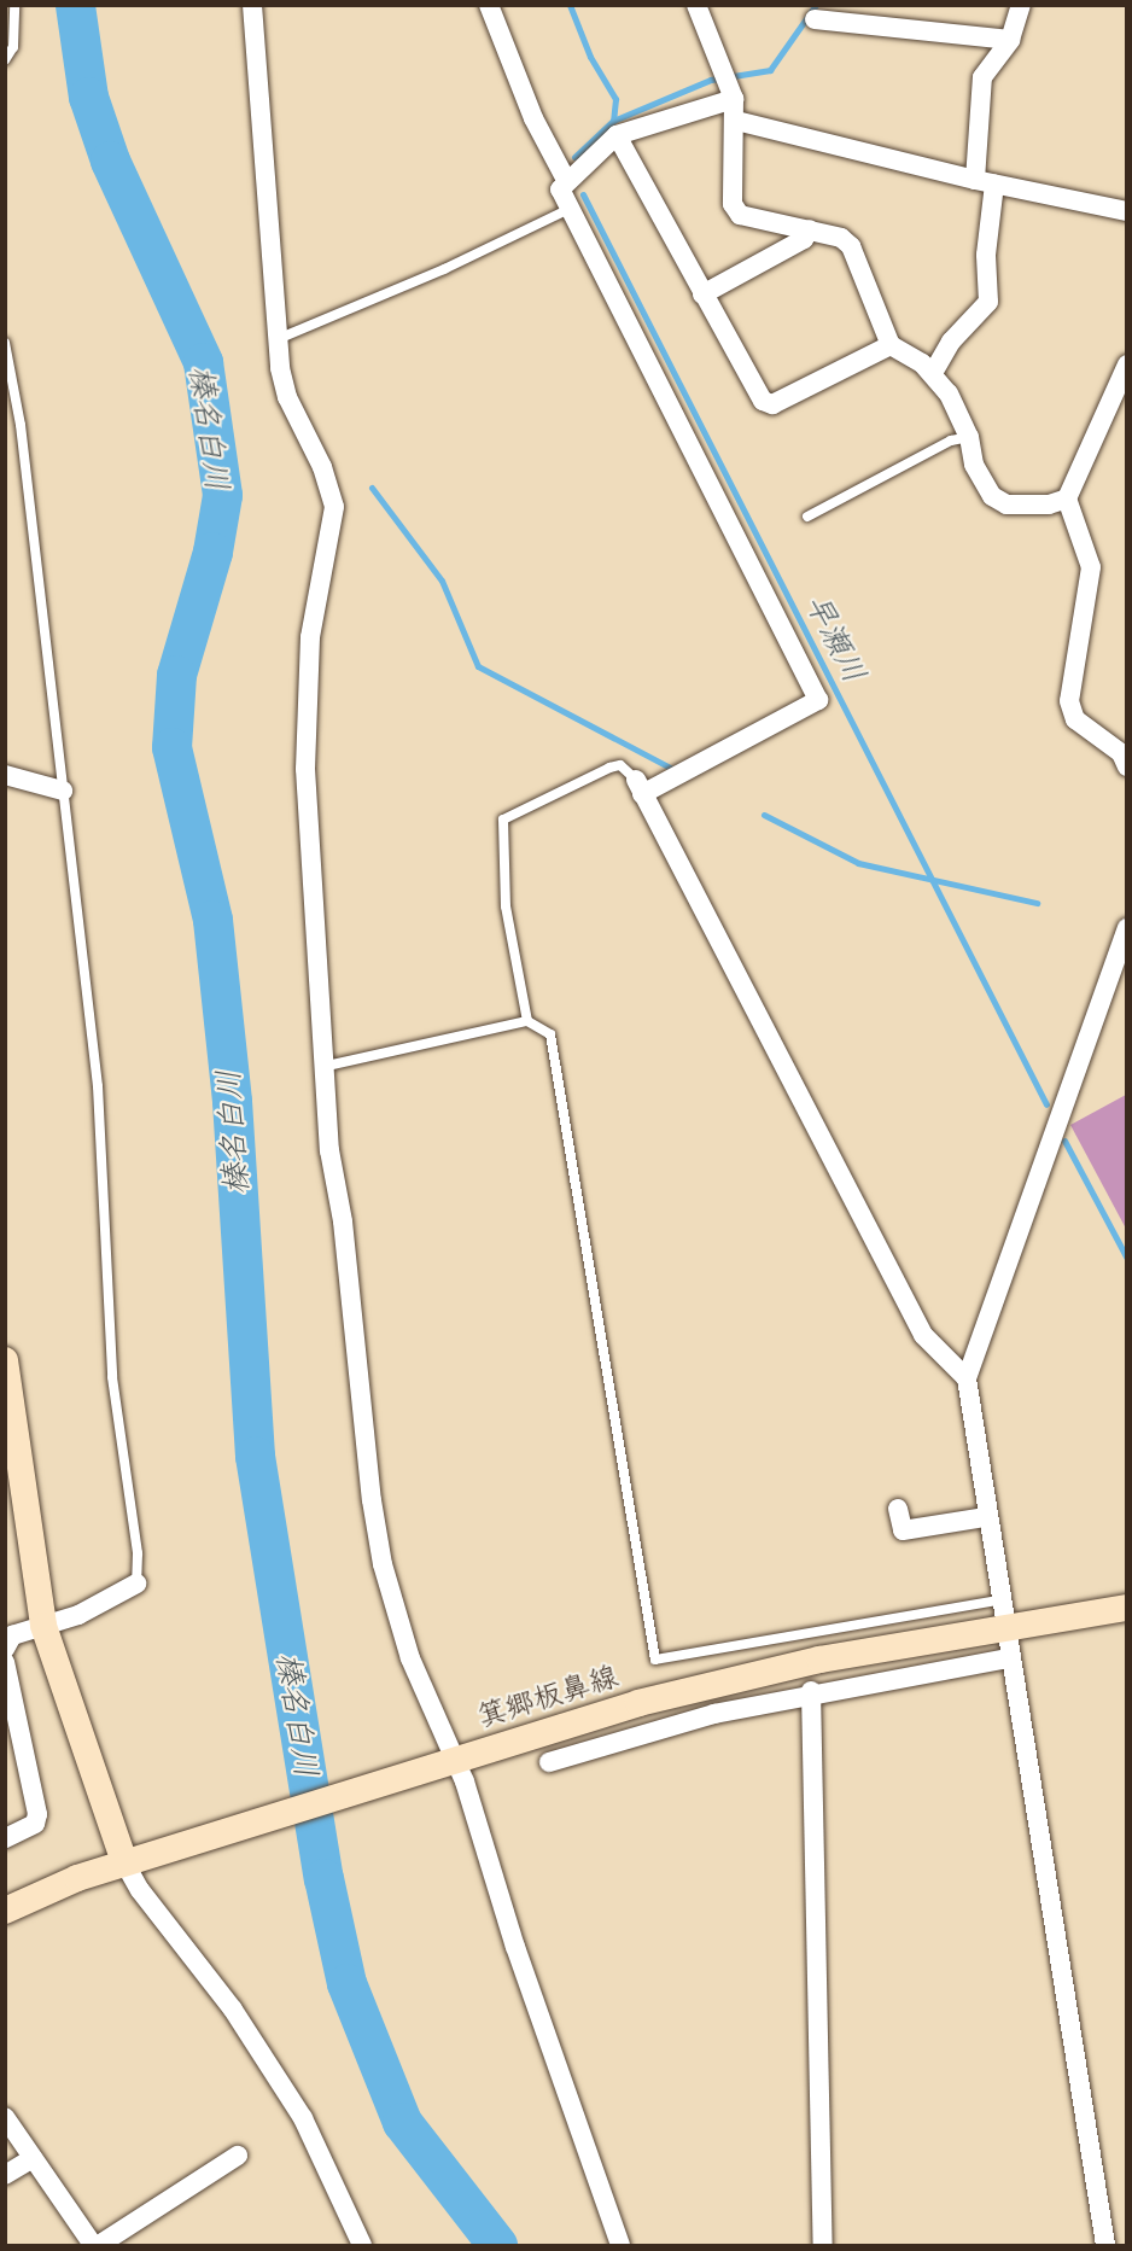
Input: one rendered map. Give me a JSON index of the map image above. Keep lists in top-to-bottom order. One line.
{"streets":{"main road":["箕郷板鼻線"]},"water":["榛名白川","早瀬川"]}
